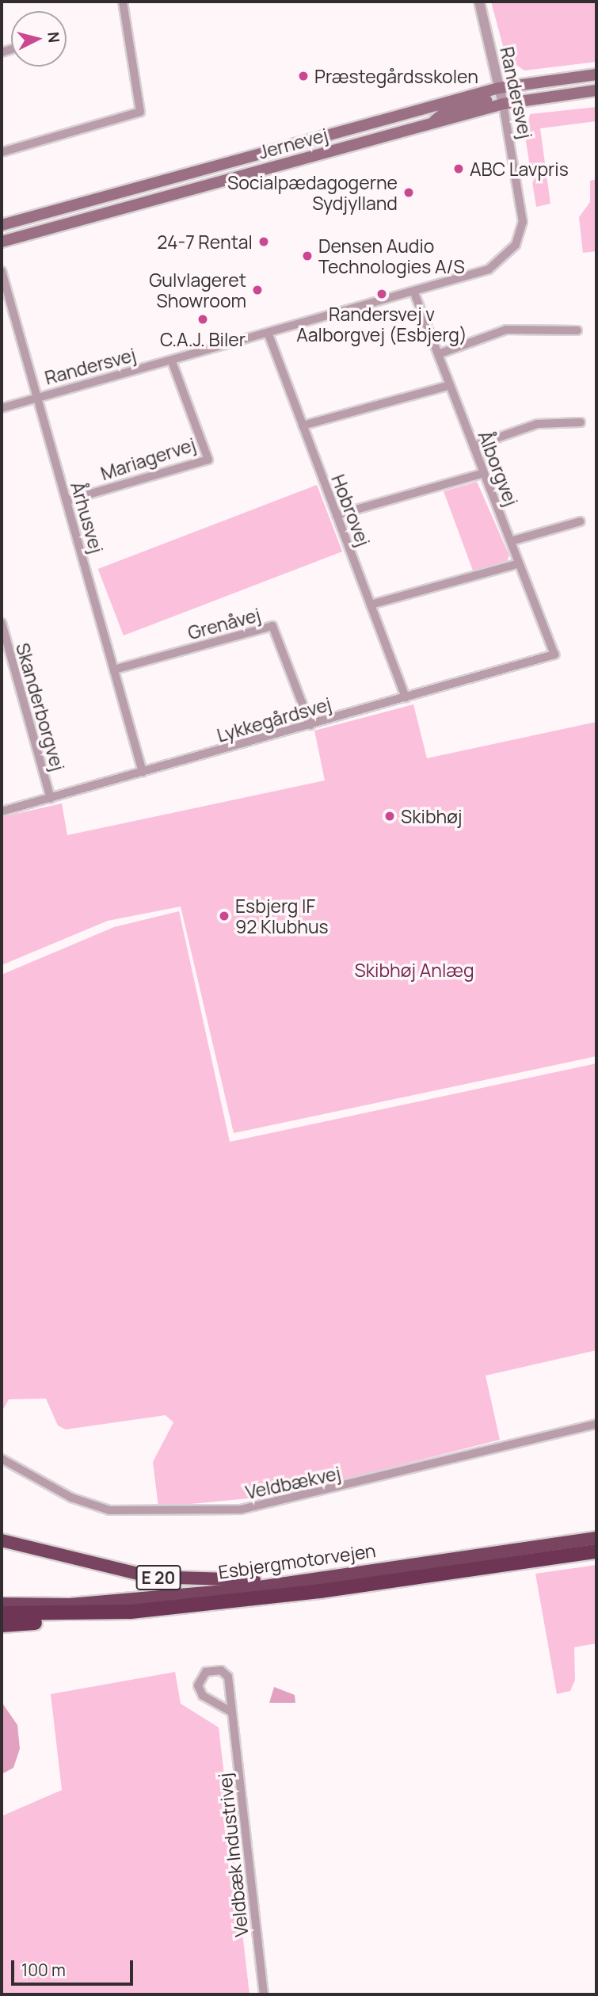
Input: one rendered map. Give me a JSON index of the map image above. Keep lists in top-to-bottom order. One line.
{"streets":{"highway":["Esbjergmotorvejen","E 20"],"main road":["Jernevej"],"street":["Randersvej","Mariagervej","Ålborgvej","Hobrovej","Århusvej","Grenåvej","Skanderborgvej","Lykkegårdsvej","Veldbækvej","Veldbæk Industrivej"]},"crossings":[["Randersvej","Jernevej"],["Randersvej","Mariagervej"],["Randersvej","Ålborgvej"],["Randersvej","Hobrovej"],["Randersvej","Århusvej"],["Mariagervej","Århusvej"],["Ålborgvej","Lykkegårdsvej"],["Hobrovej","Lykkegårdsvej"],["Århusvej","Grenåvej"],["Århusvej","Lykkegårdsvej"],["Grenåvej","Lykkegårdsvej"],["Skanderborgvej","Lykkegårdsvej"],["Esbjergmotorvejen","E 20"]],"parks":["Skibhøj Anlæg"],"places":["Præstegårdsskolen","ABC Lavpris","Socialpædagogerne Sydjylland","24-7 Rental","Densen Audio Technologies A/S","Gulvlageret Showroom","Randersvej v Aalborgvej (Esbjerg)","C.A.J. Biler","Skibhøj","Esbjerg IF 92 Klubhus"],"scale_bar":"100 m","north":"right"}
